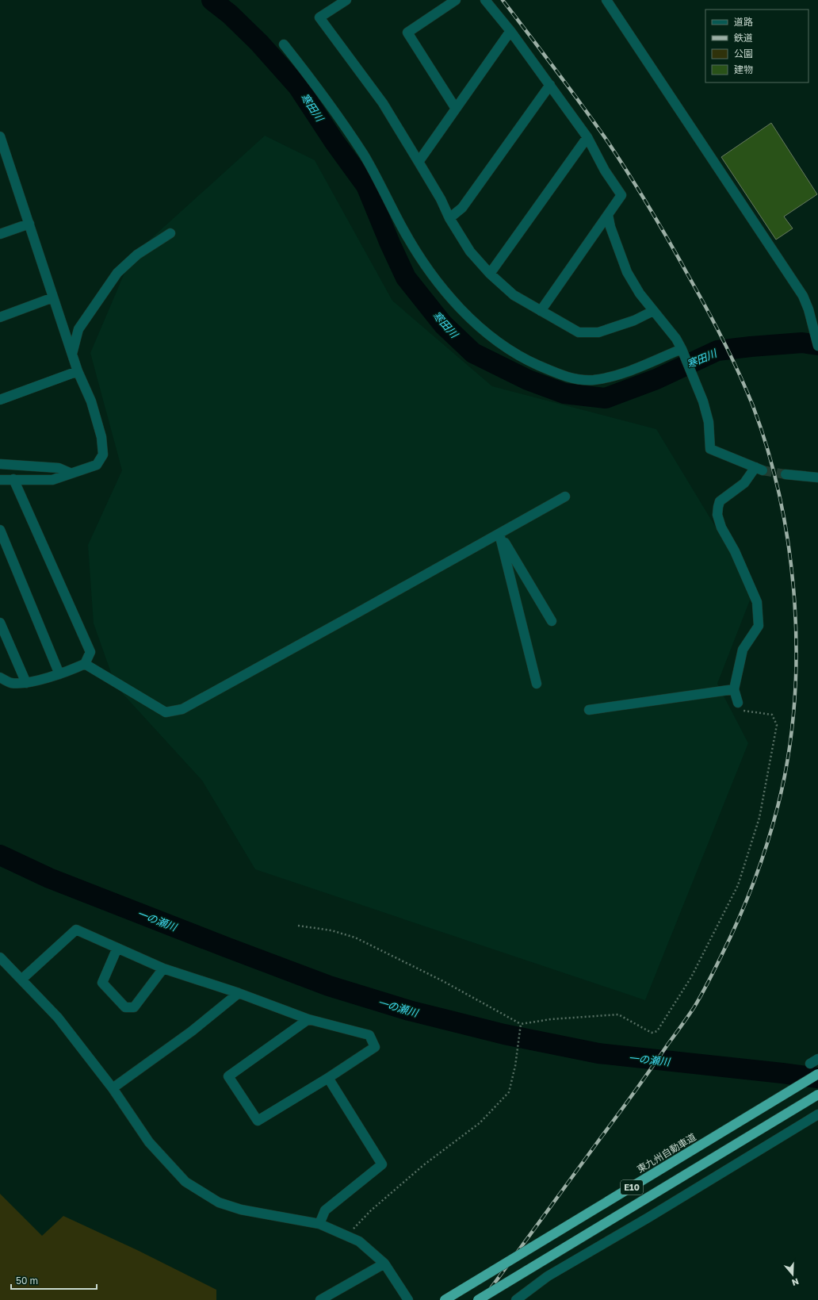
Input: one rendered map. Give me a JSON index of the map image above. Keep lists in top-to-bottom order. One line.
{"streets":{"highway":["東九州自動車道","E10"]},"water":["寒田川","一の瀬川"],"legend":["道路","鉄道","公園","建物"],"scale_bar":"50 m","north":"bottom"}
